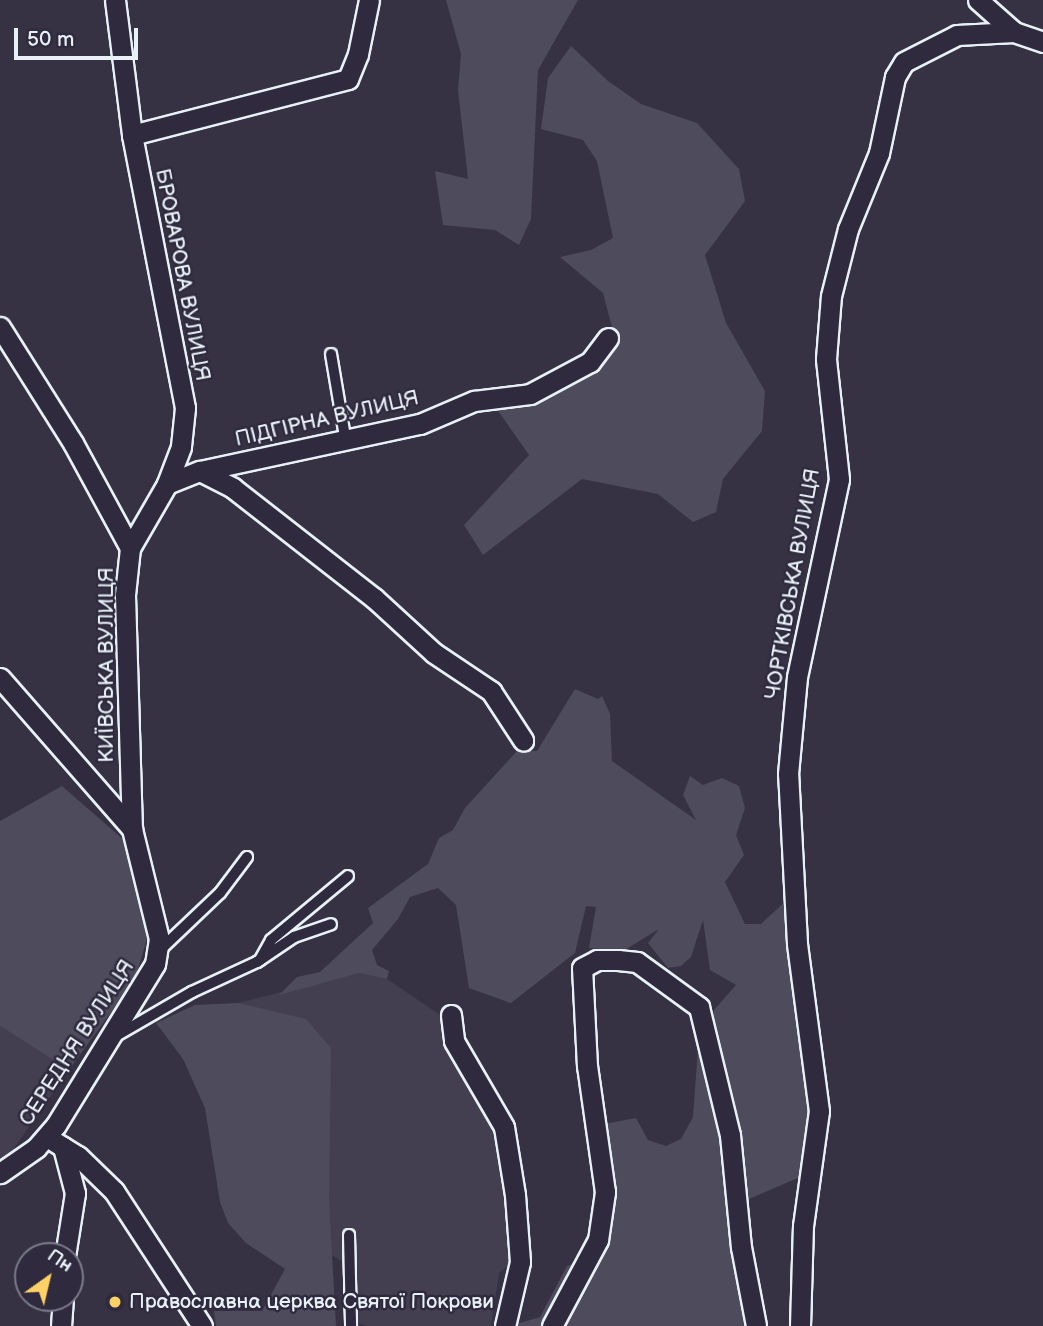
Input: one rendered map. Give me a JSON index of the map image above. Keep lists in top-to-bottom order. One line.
{"streets":{"street":["БРОВАРОВА ВУЛИЦЯ","ПІДГІРНА ВУЛИЦЯ","ЧОРТКІВСЬКА ВУЛИЦЯ","КИЇВСЬКА ВУЛИЦЯ","СЕРЕДНЯ ВУЛИЦЯ"]},"crossings":[["БРОВАРОВА ВУЛИЦЯ","ПІДГІРНА ВУЛИЦЯ"],["БРОВАРОВА ВУЛИЦЯ","КИЇВСЬКА ВУЛИЦЯ"],["КИЇВСЬКА ВУЛИЦЯ","СЕРЕДНЯ ВУЛИЦЯ"]],"places":["Православна церква Святої Покрови"],"scale_bar":"50 m","north":"top right"}
